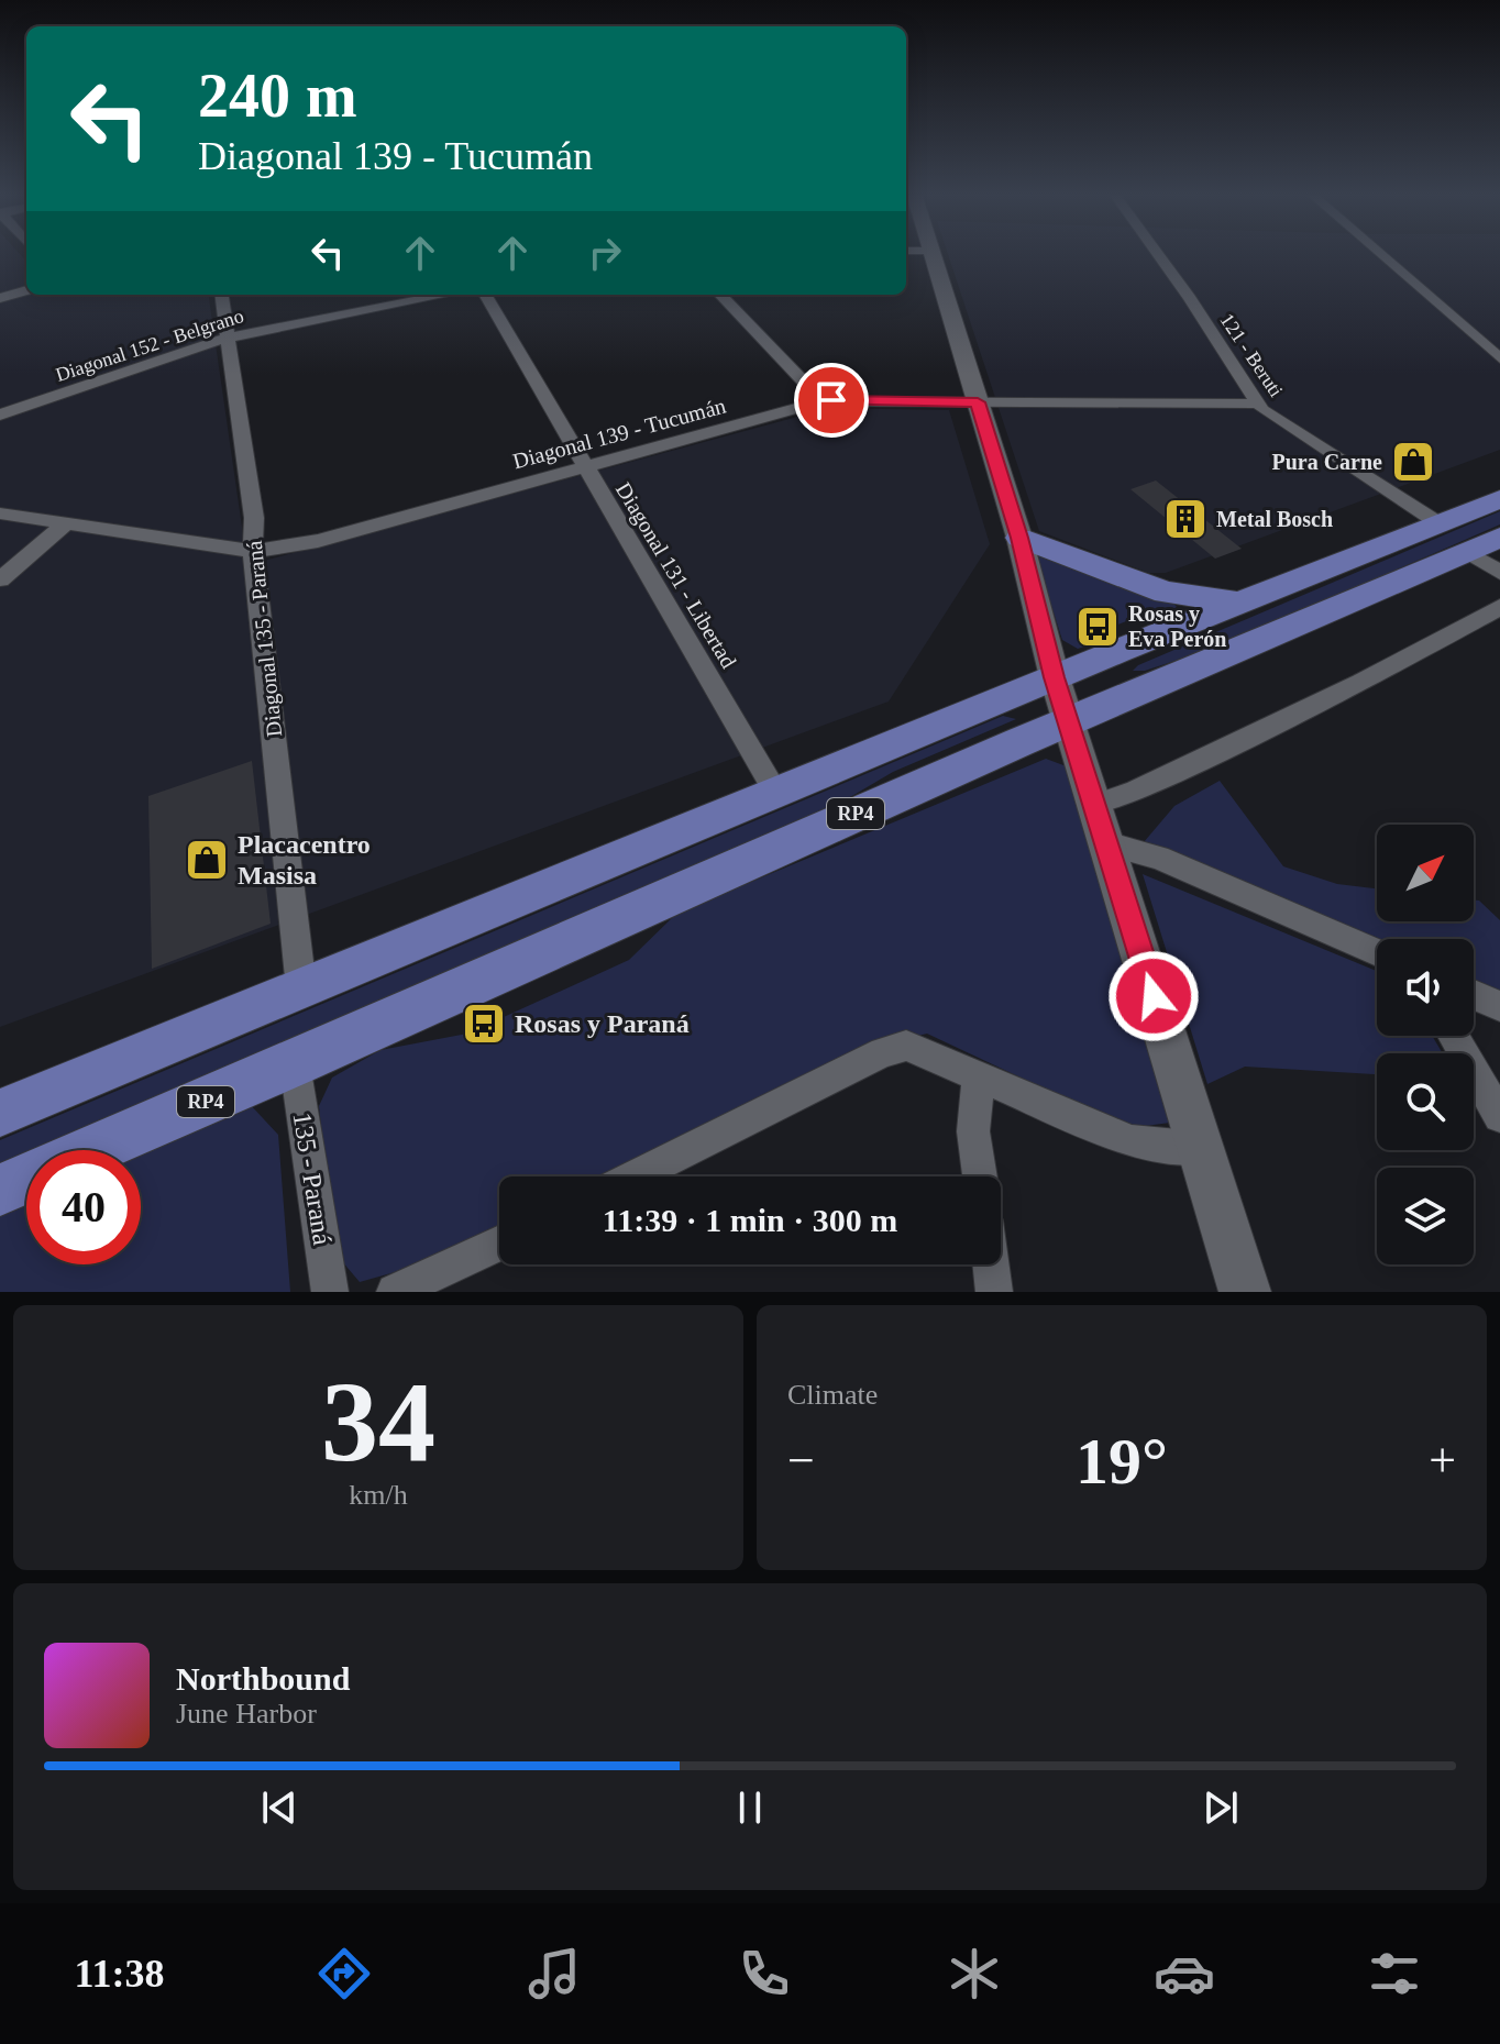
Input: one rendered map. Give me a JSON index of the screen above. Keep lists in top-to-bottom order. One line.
{"streets":{"main road":["RP4"],"street":["Diagonal 152 - Belgrano","121 - Beruti","Diagonal 139 - Tucumán","Diagonal 131 - Libertad","Diagonal 135 - Paraná","135 - Paraná"]},"crossings":[["Diagonal 152 - Belgrano","Diagonal 135 - Paraná"],["121 - Beruti","Diagonal 139 - Tucumán"],["121 - Beruti","RP4"],["Diagonal 139 - Tucumán","Diagonal 131 - Libertad"],["Diagonal 139 - Tucumán","Diagonal 135 - Paraná"],["Diagonal 131 - Libertad","RP4"],["Diagonal 135 - Paraná","RP4"],["RP4","135 - Paraná"]],"places":{"shop":["Pura Carne","Placacentro Masisa"],"building":["Metal Bosch"],"bus stop":["Rosas y Eva Perón","Rosas y Paraná"]},"north":"top right","page":{"turn":["240 m","Diagonal 139 - Tucumán"],"limit":"40","trip":"11:39 · 1 min · 300 m","tile":[["34","km/h"],"Climate"],"heat":["−","19°","+"],"song":["Northbound","June Harbor"],"tabs":"11:38"}}
